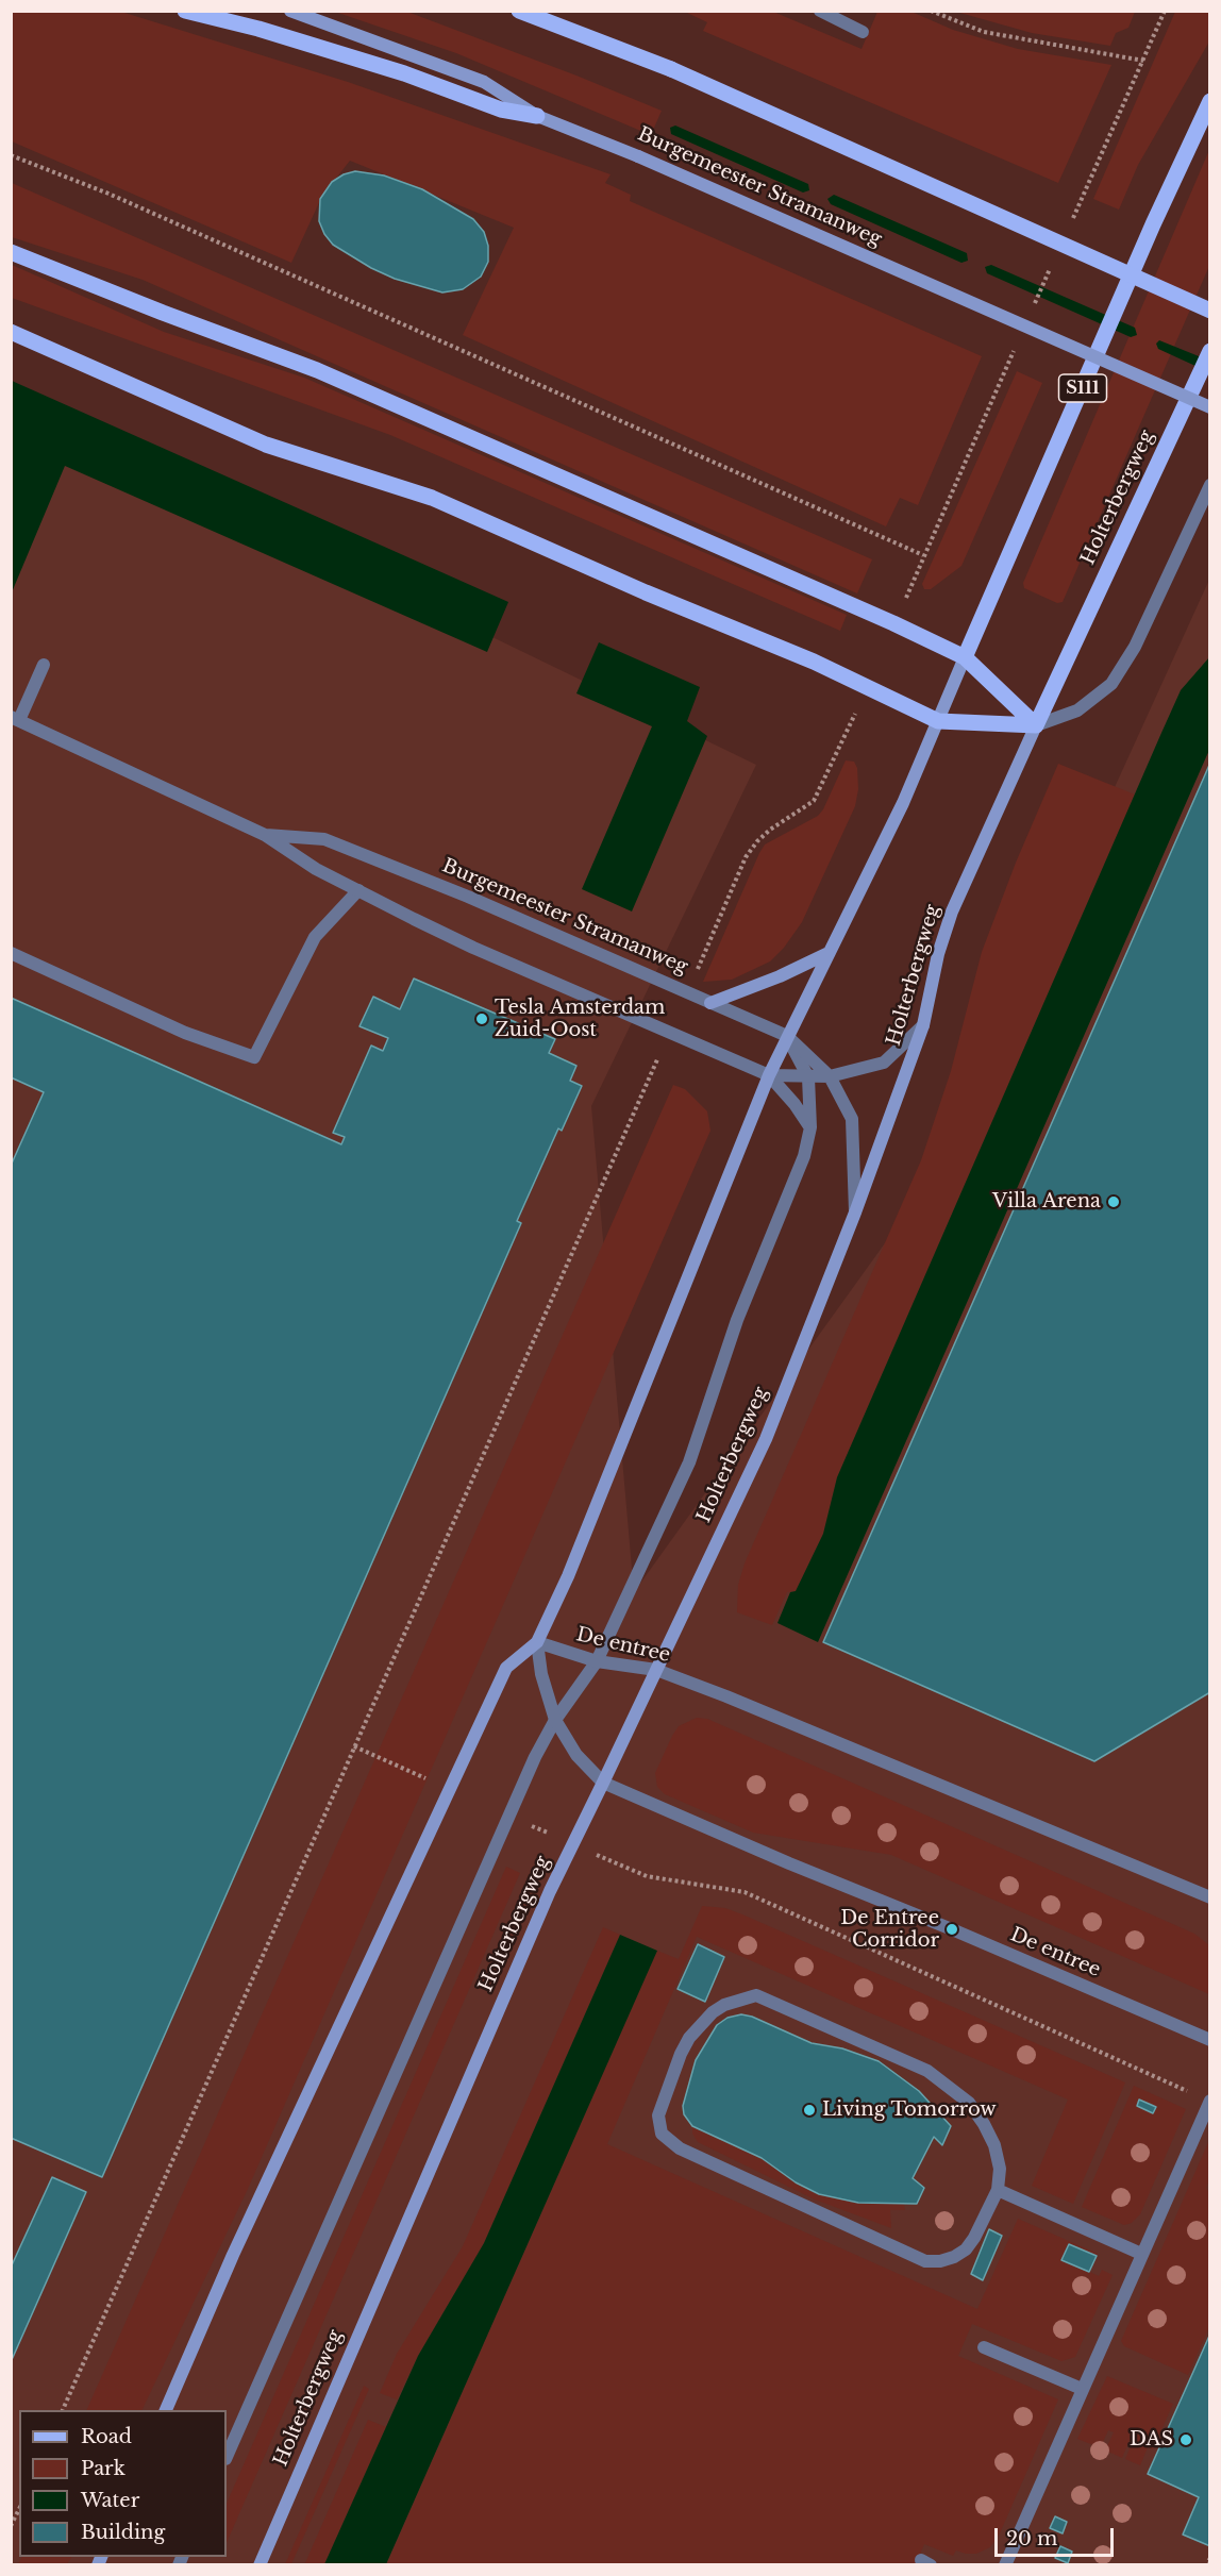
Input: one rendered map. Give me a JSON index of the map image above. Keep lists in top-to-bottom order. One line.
{"streets":{"main road":["Burgemeester Stramanweg","S111","Holterbergweg"],"street":["De entree"]},"crossings":[["Burgemeester Stramanweg","S111"],["Burgemeester Stramanweg","Holterbergweg"],["S111","Holterbergweg"],["S111","De entree"],["Holterbergweg","De entree"]],"places":["Tesla Amsterdam Zuid-Oost","Villa Arena","De Entree Corridor","Living Tomorrow","DAS"],"legend":["Road","Park","Water","Building"],"scale_bar":"20 m"}
